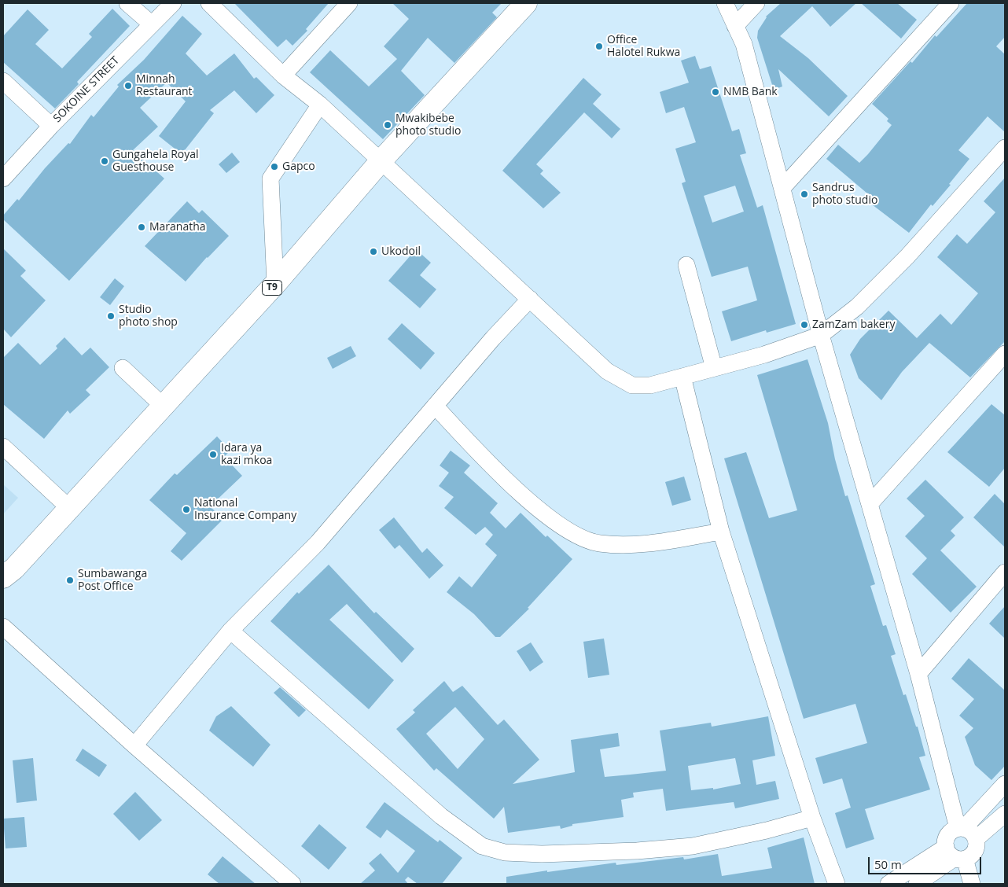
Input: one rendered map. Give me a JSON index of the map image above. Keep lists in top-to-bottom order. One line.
{"streets":{"highway":["T9"],"street":["SOKOINE STREET"]},"places":["Office Halotel Rukwa","Minnah Restaurant","NMB Bank","Mwakibebe photo studio","Gungahela Royal Guesthouse","Gapco","Sandrus photo studio","Maranatha","Ukodoil","Studio photo shop","ZamZam bakery","Idara ya kazi mkoa","National Insurance Company","Sumbawanga Post Office"],"scale_bar":"50 m"}
